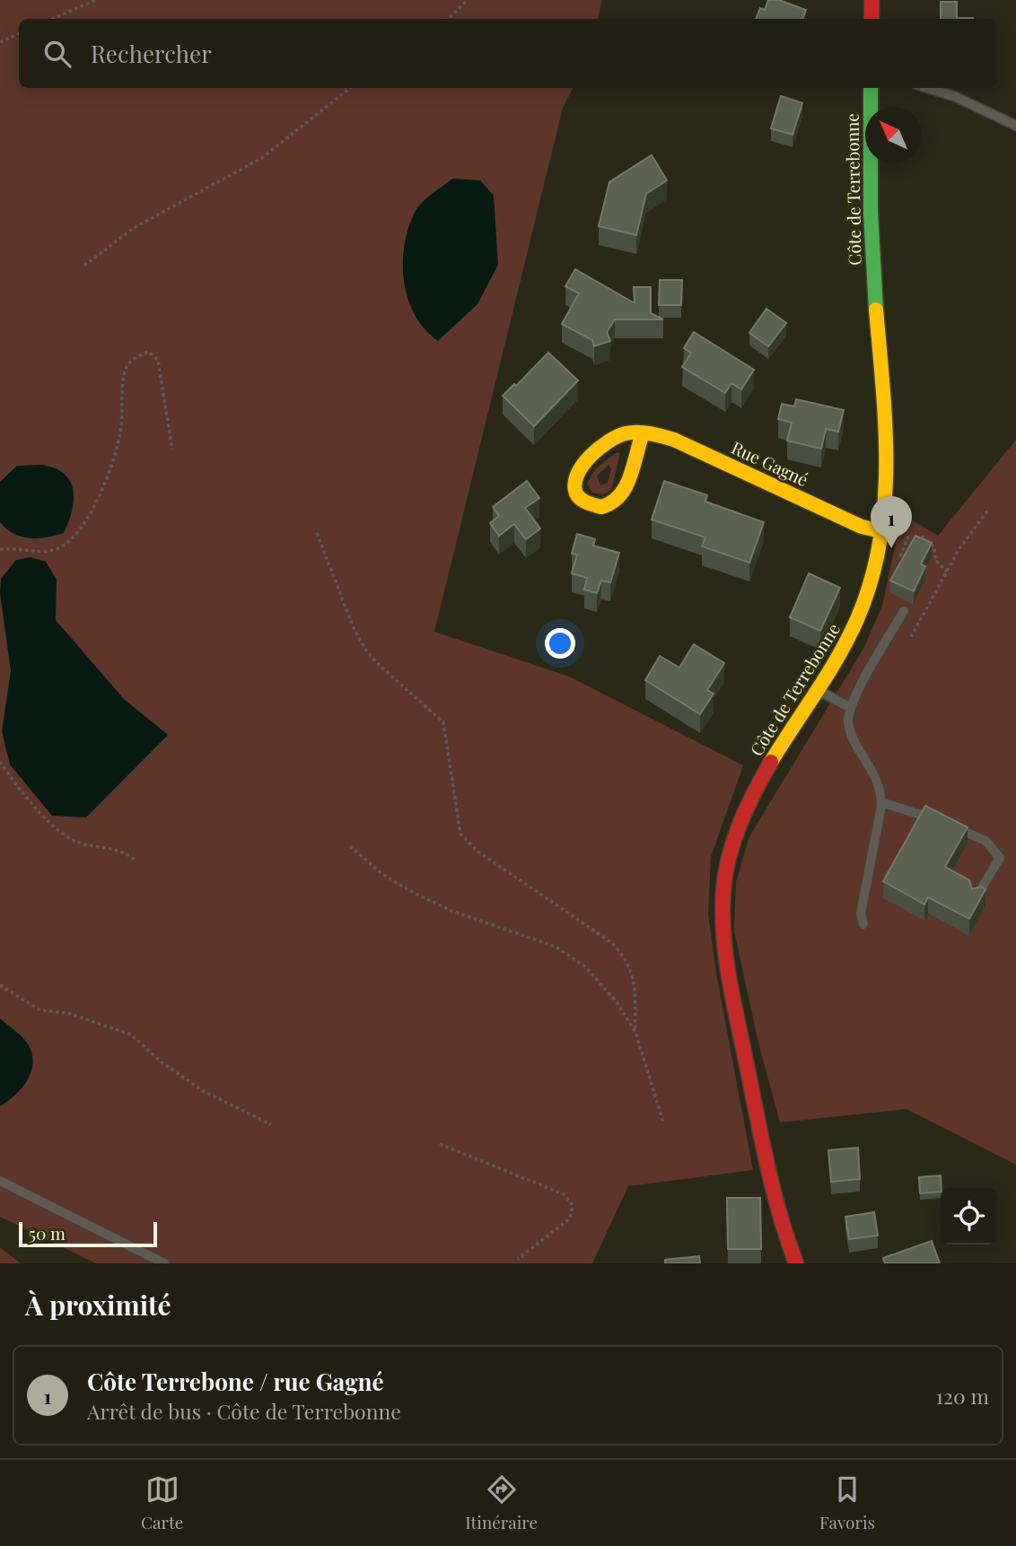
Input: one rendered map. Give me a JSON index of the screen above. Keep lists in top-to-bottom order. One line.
{"streets":{"main road":["Côte de Terrebonne","Rue Gagné"]},"crossings":[["Côte de Terrebonne","Rue Gagné"]],"scale_bar":"50 m","north":"top left","page":{"search":"Rechercher","pins":"1","scale":"50 m","heading":"À proximité","list":[{"mark":"1","name":"Côte Terrebone / rue Gagné","note":"Arrêt de bus · Côte de Terrebonne","value":"120 m"}],"nav":["Carte","Itinéraire","Favoris"]}}
